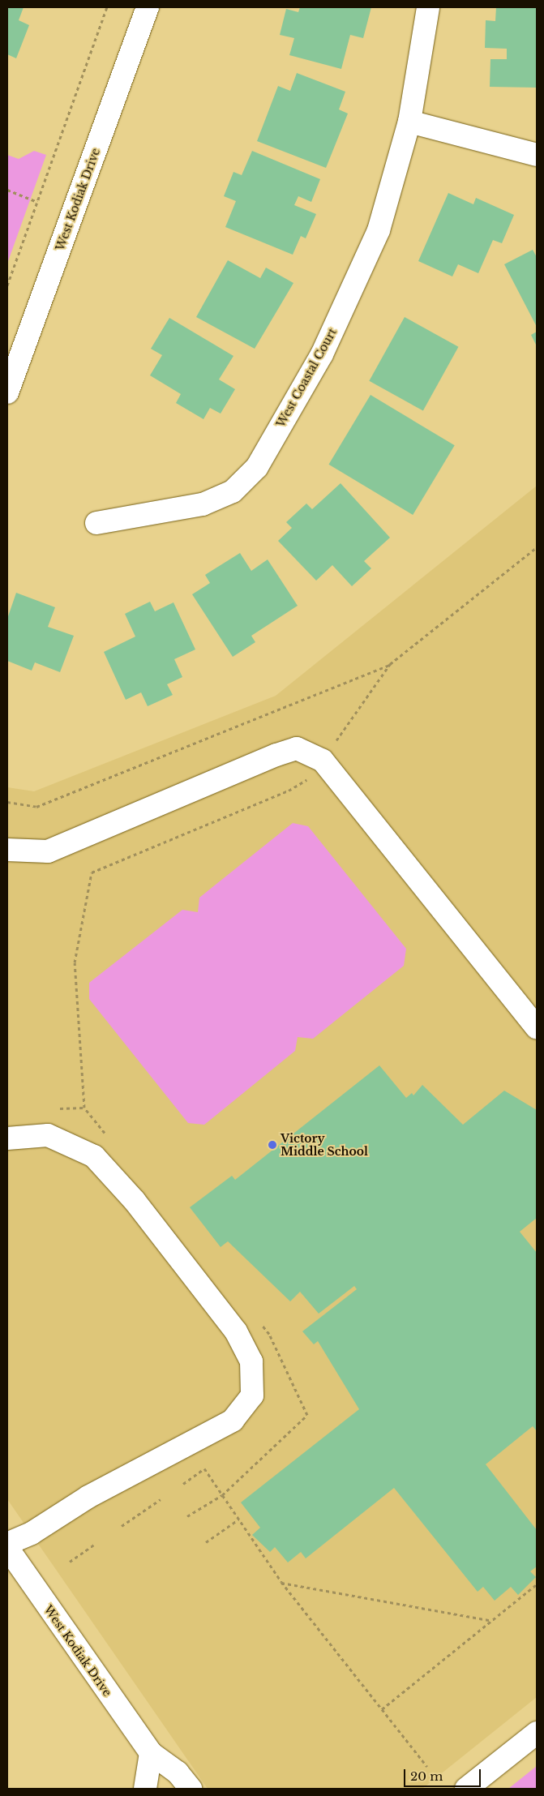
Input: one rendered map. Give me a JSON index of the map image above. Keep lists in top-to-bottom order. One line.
{"streets":{"street":["West Kodiak Drive","West Coastal Court"]},"places":["Victory Middle School"],"scale_bar":"20 m"}
